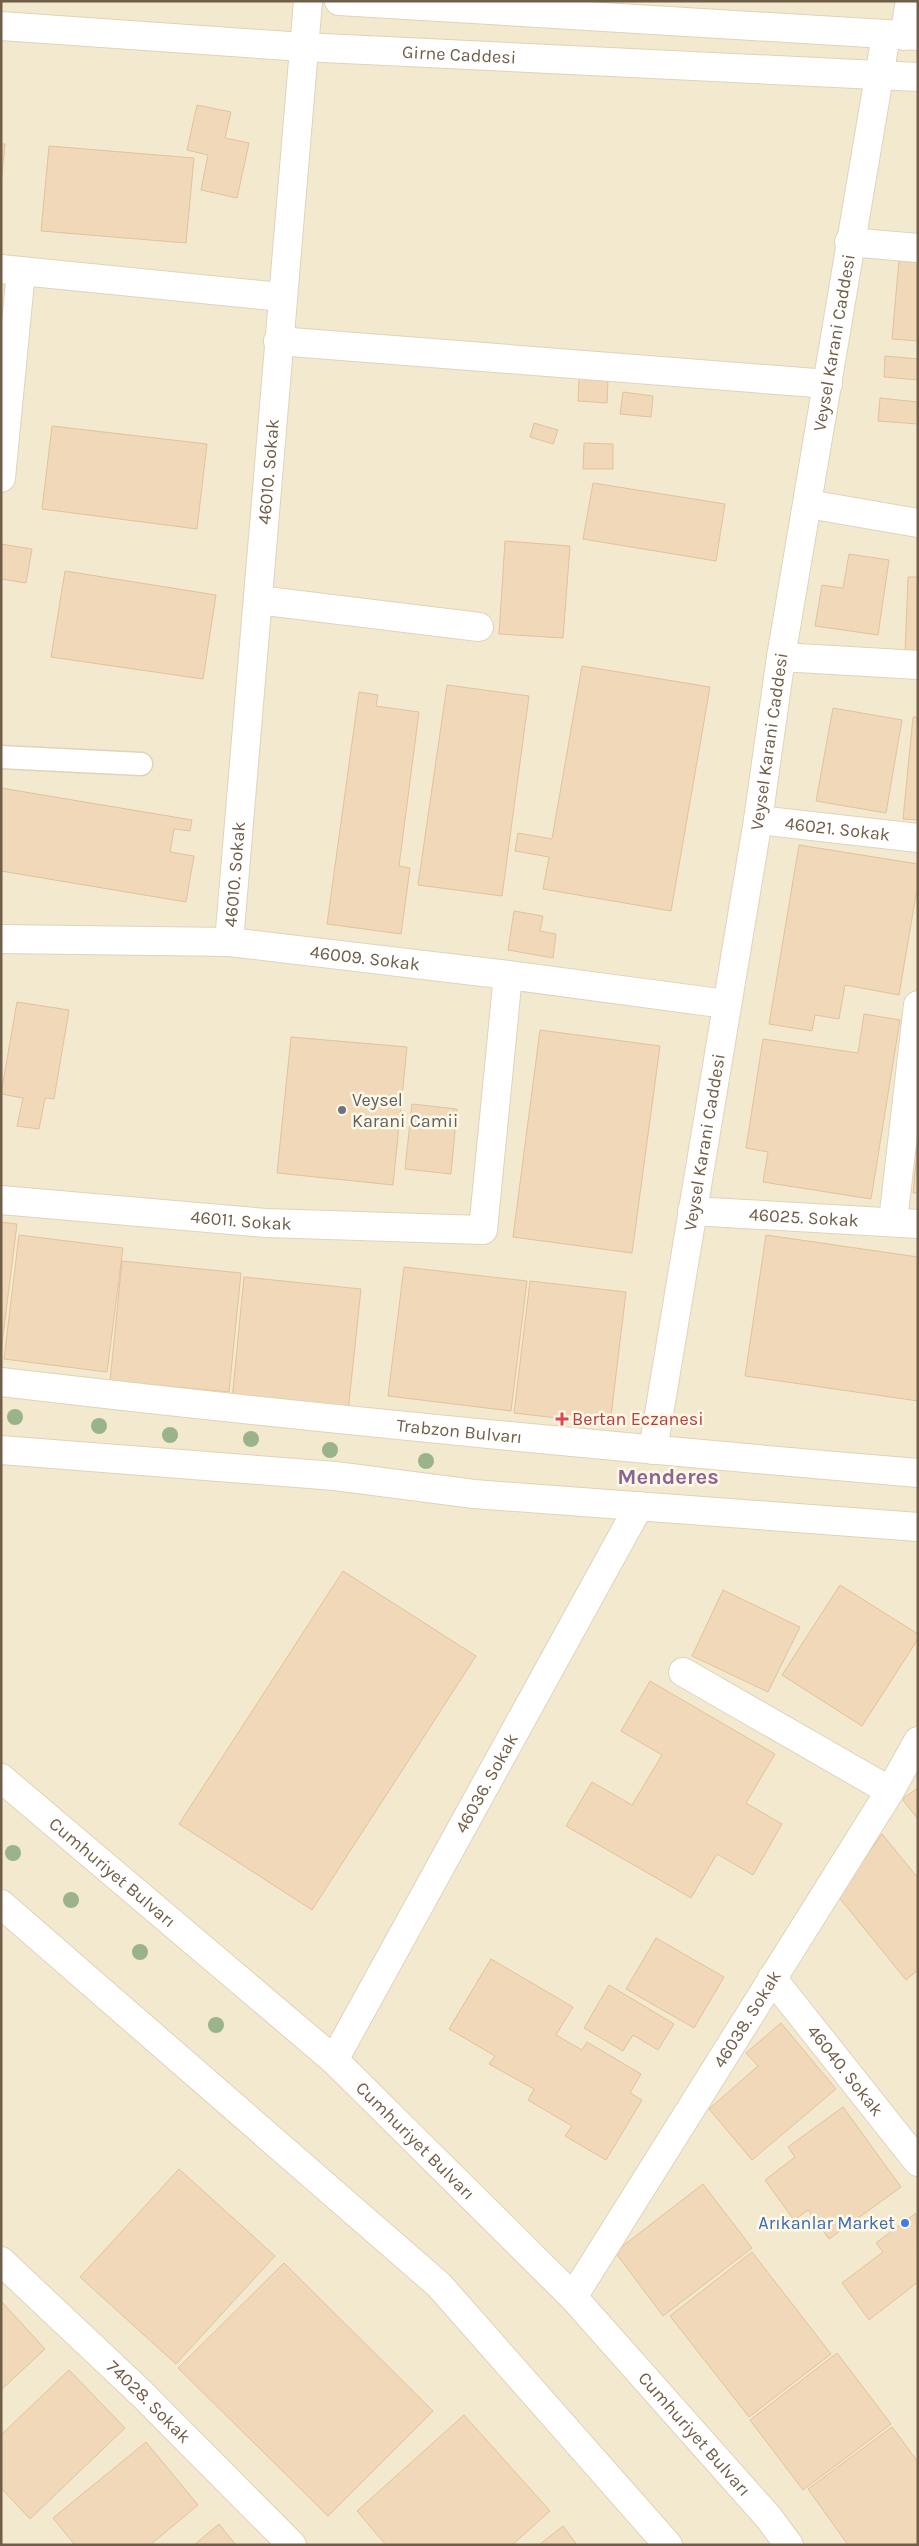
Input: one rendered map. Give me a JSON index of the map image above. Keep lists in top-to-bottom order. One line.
{"streets":{"street":["Girne Caddesi","Veysel Karani Caddesi","46010. Sokak","46021. Sokak","46009. Sokak","46025. Sokak","46011. Sokak","Trabzon Bulvarı","46036. Sokak","Cumhuriyet Bulvarı","46038. Sokak","46040. Sokak","74028. Sokak"]},"crossings":[["Girne Caddesi","Veysel Karani Caddesi"],["Girne Caddesi","46010. Sokak"],["Veysel Karani Caddesi","46021. Sokak"],["Veysel Karani Caddesi","46009. Sokak"],["Veysel Karani Caddesi","46025. Sokak"],["Veysel Karani Caddesi","Trabzon Bulvarı"],["46010. Sokak","46009. Sokak"],["46009. Sokak","46011. Sokak"],["46036. Sokak","Cumhuriyet Bulvarı"],["Cumhuriyet Bulvarı","46038. Sokak"],["46038. Sokak","46040. Sokak"]],"districts":["Menderes"],"places":{"other":["Veysel Karani Camii","Arıkanlar Market"],"health":["Bertan Eczanesi"]}}
